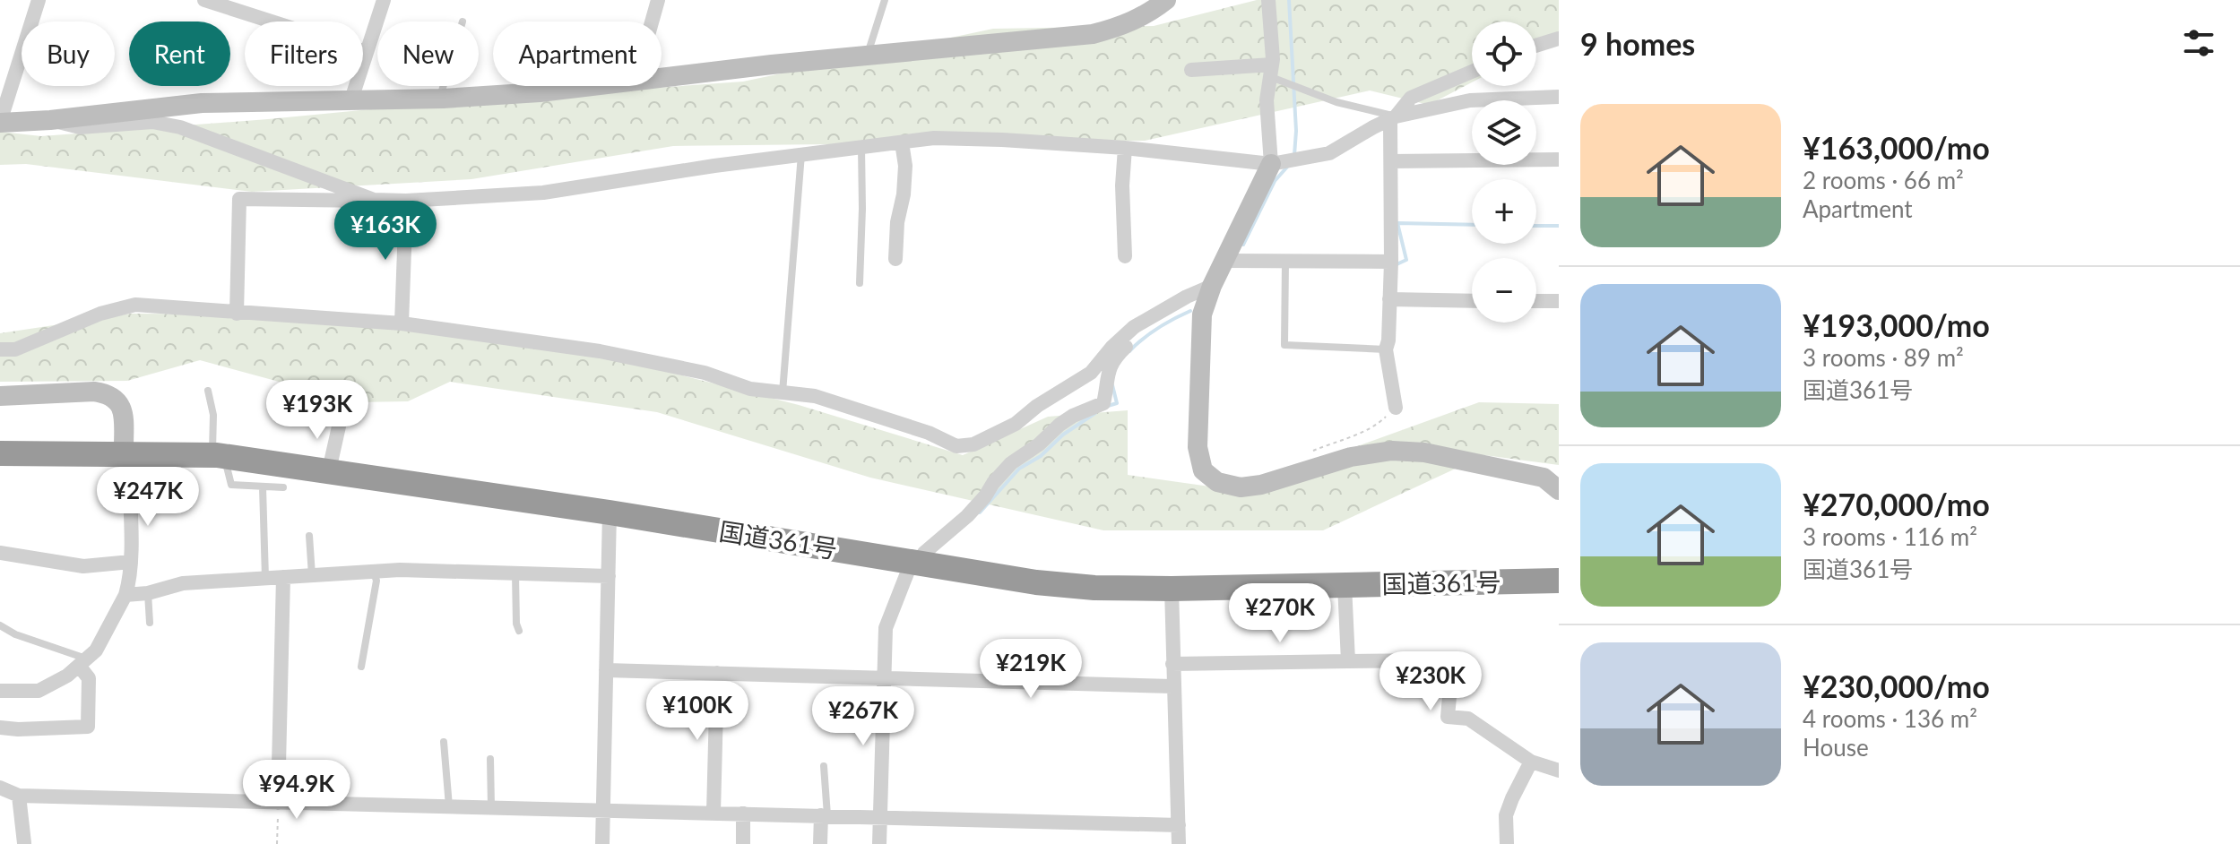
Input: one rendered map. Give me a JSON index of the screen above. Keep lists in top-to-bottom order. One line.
{"streets":{"highway":["国道361号"]},"page":{"heading":"9 homes","map_buttons":["+","−"],"chip":["Buy","Rent","Filters","New","Apartment"],"list":[{"name":"¥163,000/mo","note":"2 rooms · 66 m² · Apartment"},{"name":"¥193,000/mo","note":"3 rooms · 89 m² · 国道361号"},{"name":"¥270,000/mo","note":"3 rooms · 116 m² · 国道361号"},{"name":"¥230,000/mo","note":"4 rooms · 136 m² · House"}],"price":["¥163K","¥193K","¥247K","¥270K","¥219K","¥230K","¥100K","¥267K","¥94.9K"]}}
